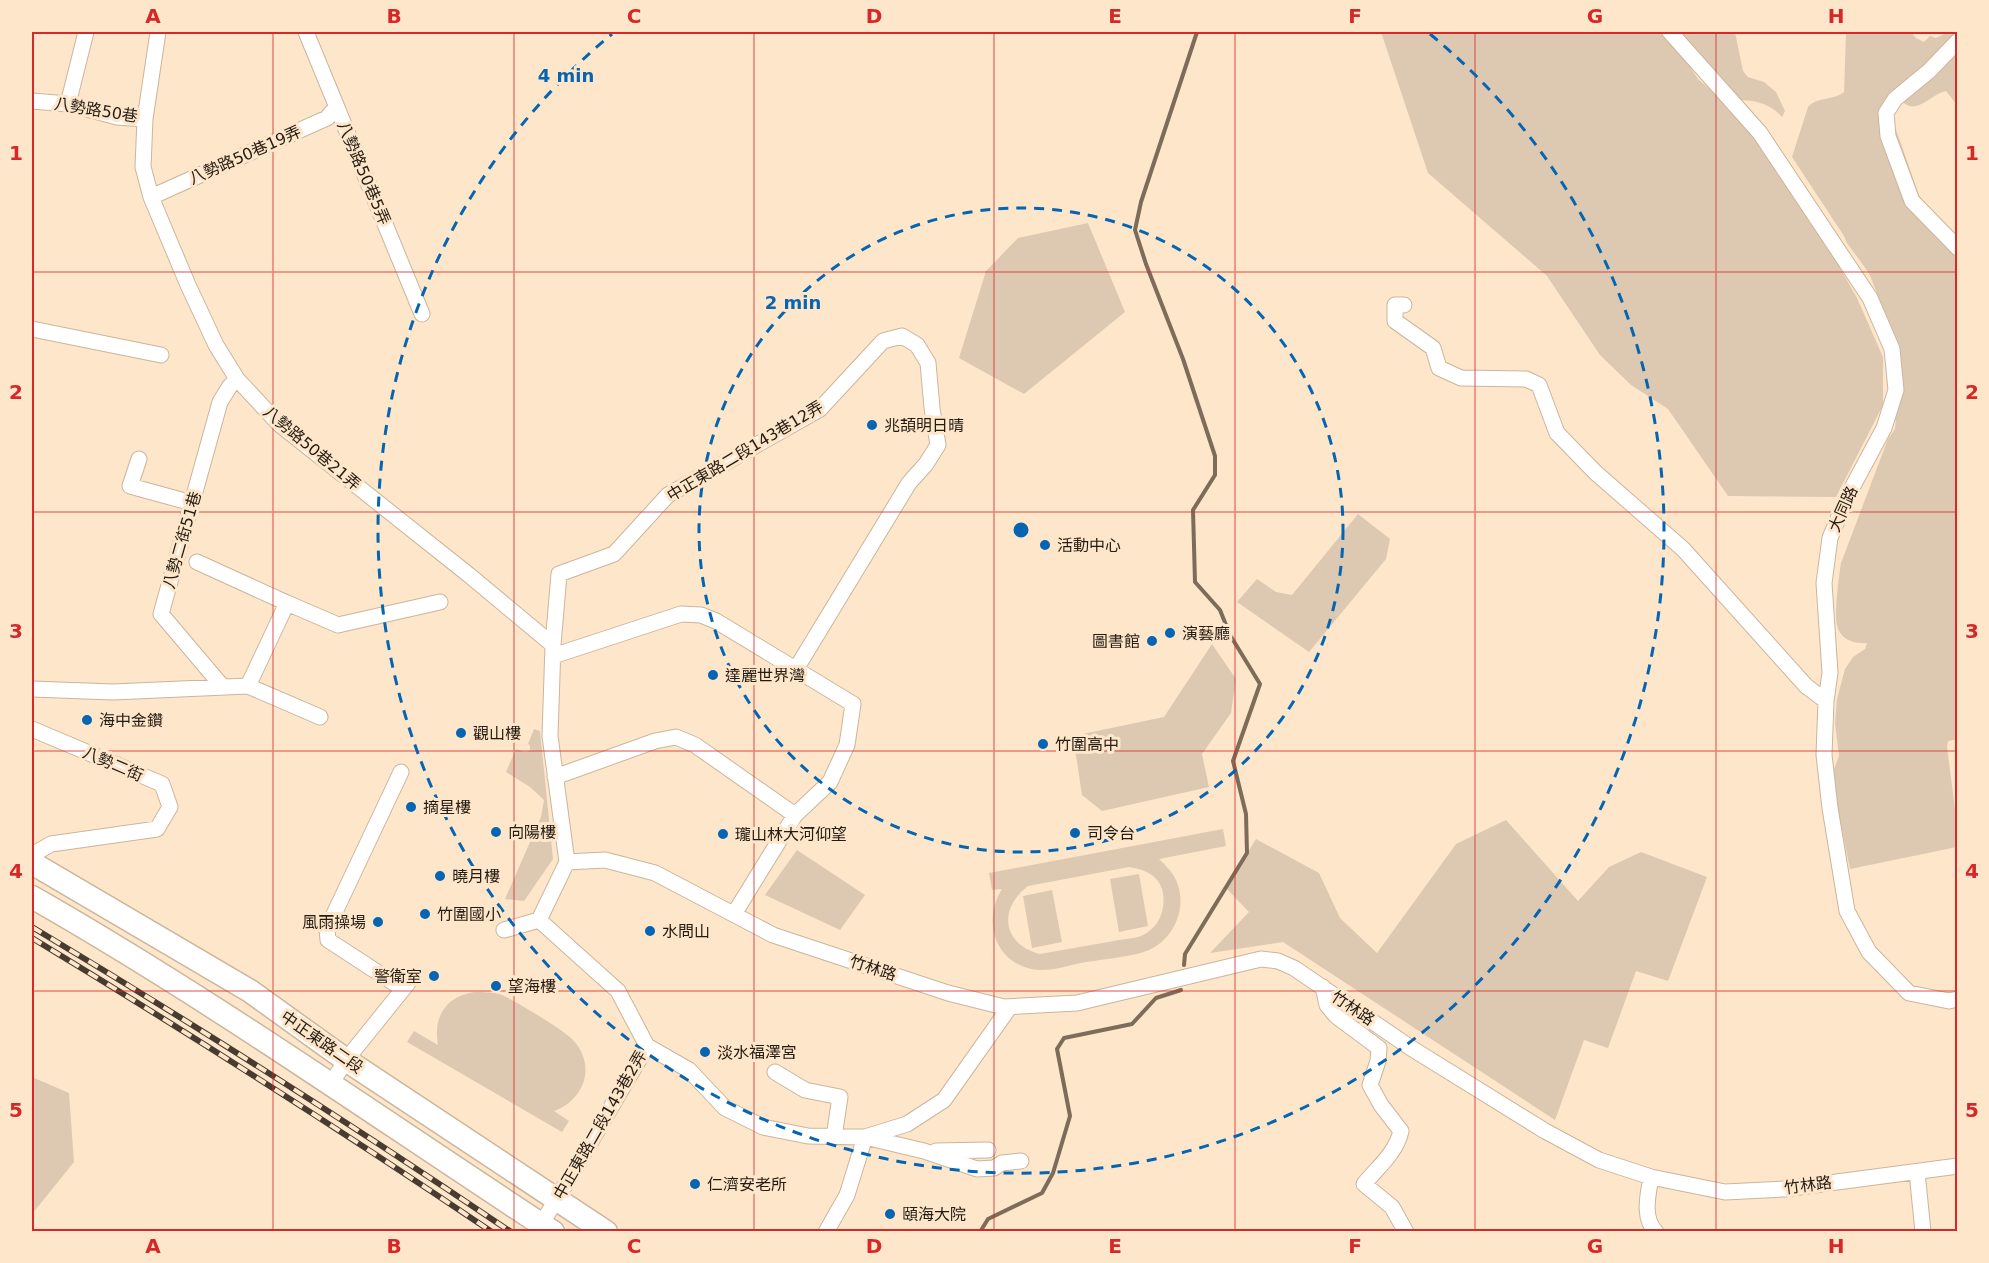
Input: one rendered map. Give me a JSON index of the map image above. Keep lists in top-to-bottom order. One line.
{"streets":{"main road":["中正東路二段"],"street":["八勢路50巷","八勢路50巷19弄","八勢路50巷5弄","八勢路50巷21弄","中正東路二段143巷12弄","大同路","八勢二街51巷","八勢二街","竹林路","中正東路二段143巷2弄"]},"crossings":[["八勢路50巷","八勢路50巷21弄"],["八勢路50巷19弄","八勢路50巷5弄"],["八勢路50巷19弄","八勢路50巷21弄"],["八勢路50巷21弄","中正東路二段143巷12弄"],["八勢路50巷21弄","八勢二街51巷"],["中正東路二段","中正東路二段143巷2弄"]],"places":["兆頡明日晴","活動中心","演藝廳","圖書館","達麗世界灣","海中金鑽","觀山樓","竹圍高中","摘星樓","向陽樓","司令台","瓏山林大河仰望","曉月樓","竹圍國小","風雨操場","水問山","警衛室","望海樓","淡水福澤宮","仁濟安老所","頤海大院"],"grid":{"columns":["A","B","C","D","E","F","G","H"],"rows":["1","2","3","4","5"]},"rings":["4 min","2 min"]}
